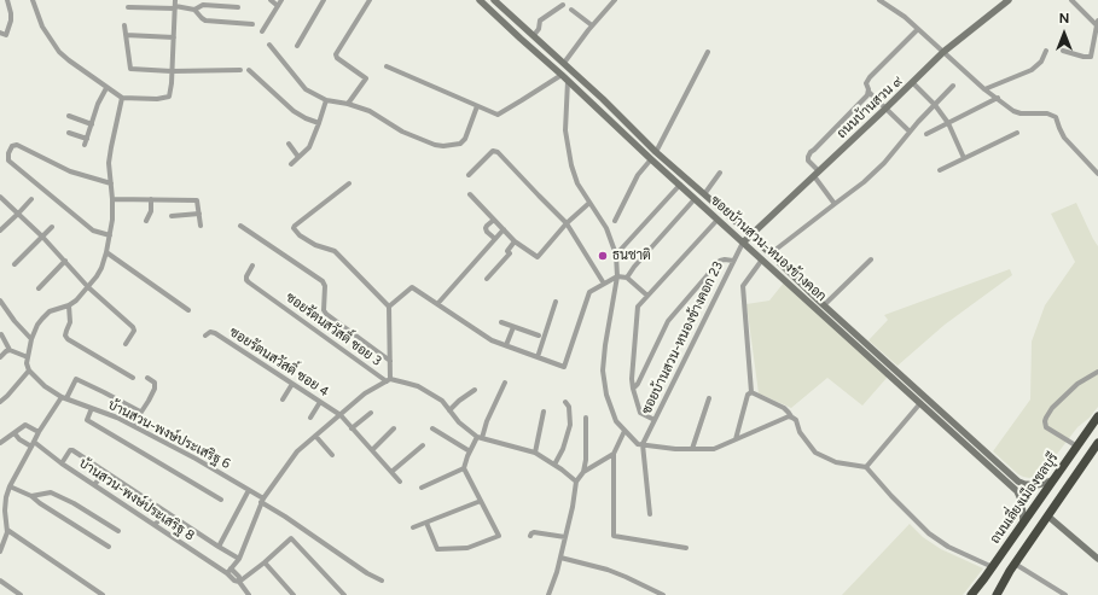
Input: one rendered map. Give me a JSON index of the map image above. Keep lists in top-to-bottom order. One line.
{"streets":{"highway":["ถนนเลี่ยงเมืองชลบุรี"],"main road":["ถนนบ้านสวน ๙","ซอยบ้านสวน-หนองข้างคอก"],"street":["ซอยรัตนสวัสดิ์ ซอย 3","ซอยบ้านสวน-หนองข้างคอก 23","ซอยรัตนสวัสดิ์ ซอย 4","บ้านสวน-พงษ์ประเสริฐ 6","บ้านสวน-พงษ์ประเสริฐ 8"]},"crossings":[["ถนนบ้านสวน ๙","ซอยบ้านสวน-หนองข้างคอก"],["ถนนบ้านสวน ๙","ซอยบ้านสวน-หนองข้างคอก 23"],["ซอยบ้านสวน-หนองข้างคอก","ซอยบ้านสวน-หนองข้างคอก 23"],["ซอยบ้านสวน-หนองข้างคอก","ถนนเลี่ยงเมืองชลบุรี"]],"places":["ธนชาติ"],"north":"top"}
